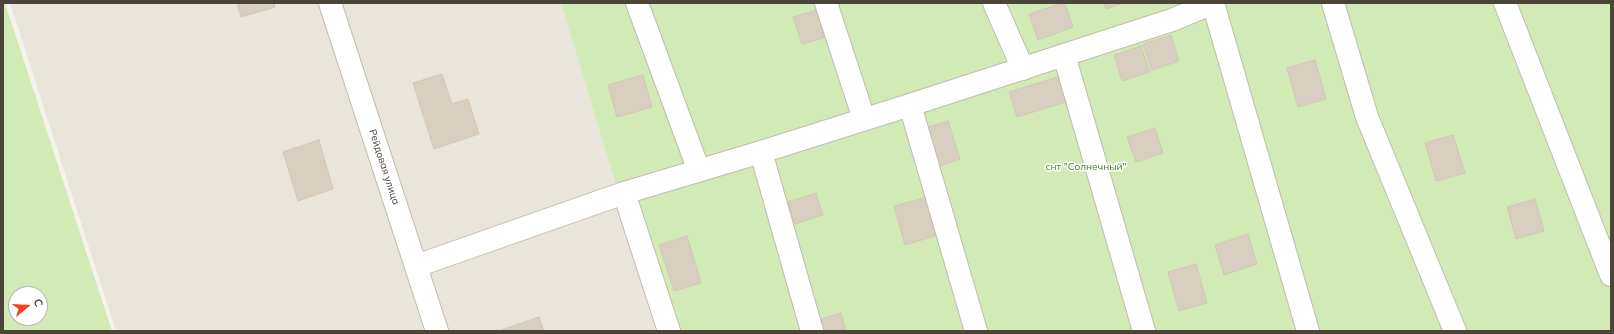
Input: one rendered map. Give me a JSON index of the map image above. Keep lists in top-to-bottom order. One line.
{"streets":{"street":["Рейдовая улица"]},"parks":["снт \"Солнечный\""],"north":"right"}
